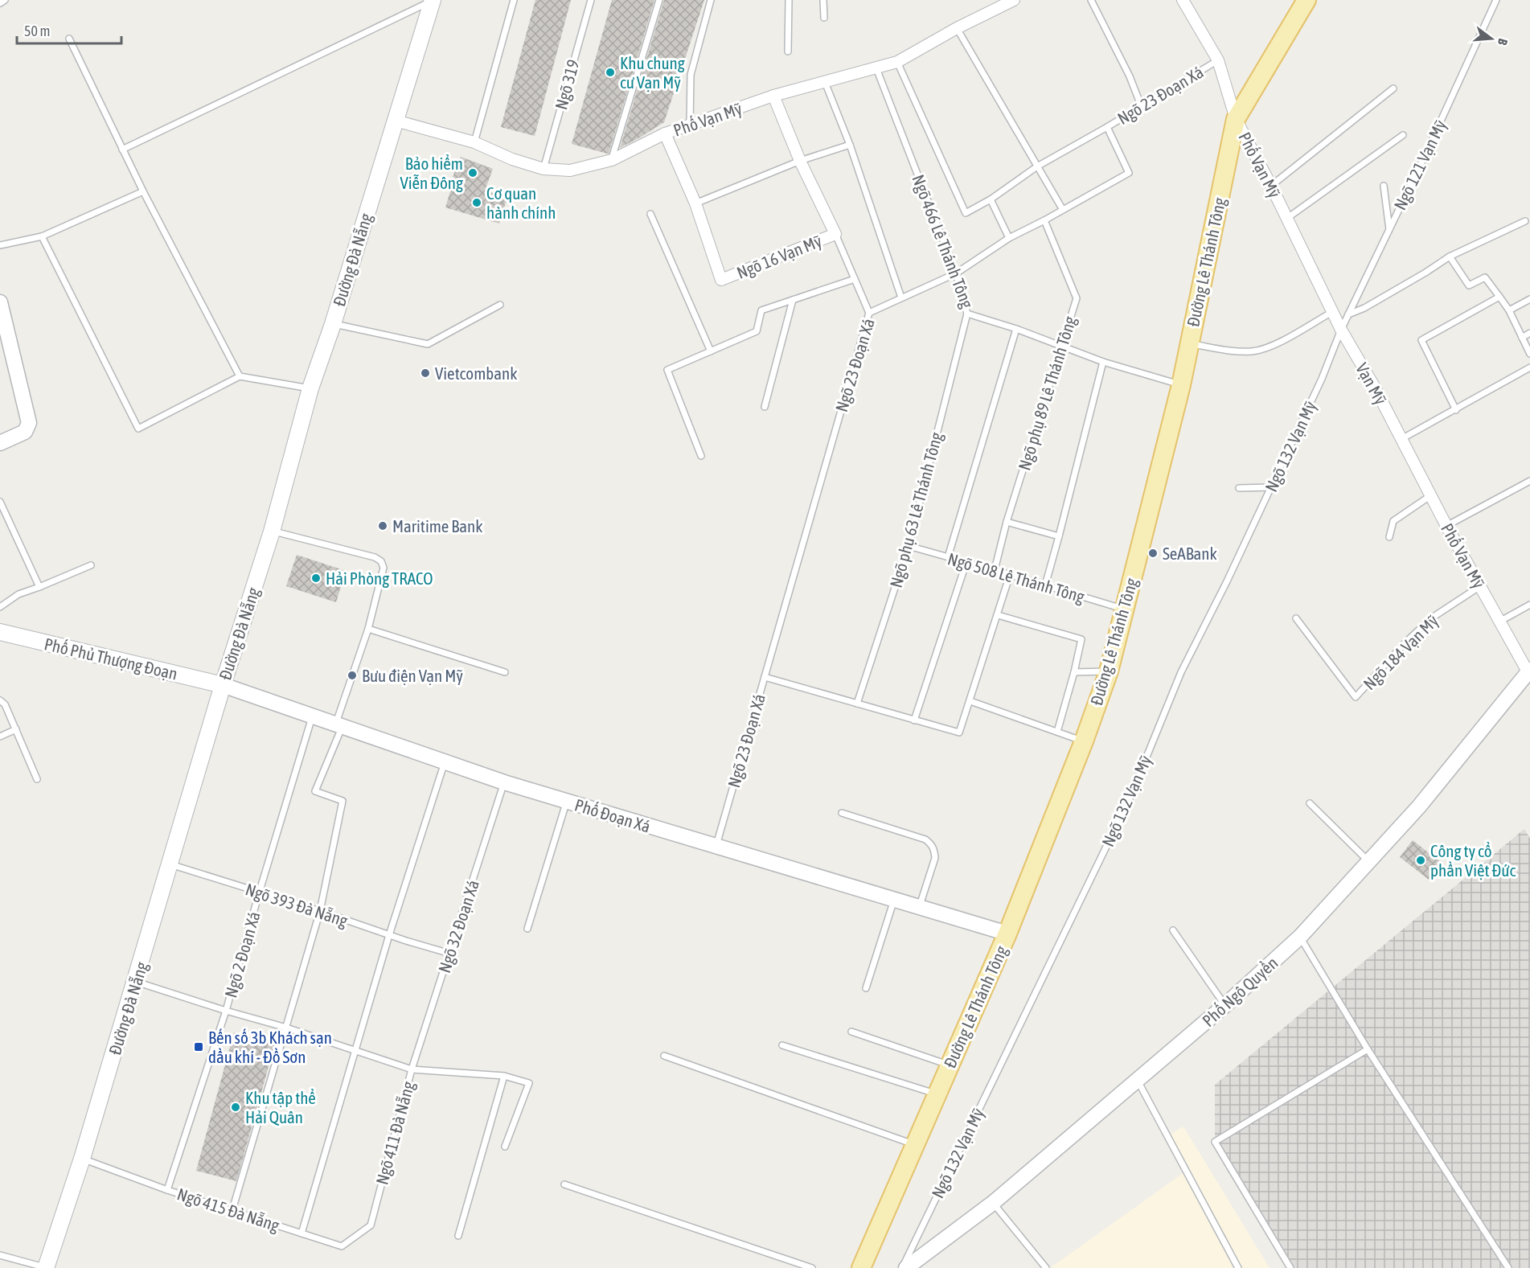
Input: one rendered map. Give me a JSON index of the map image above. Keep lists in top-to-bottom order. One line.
{"streets":{"main road":["Đường Đà Nẵng","Đường Lê Thánh Tông","Phố Phủ Thượng Đoạn"],"street":["Phố Vạn Mỹ","Ngõ 16 Vạn Mỹ","Vạn Mỹ","Phố Đoạn Xá","Phố Ngô Quyền"],"lane":["Ngõ 319","Ngõ 23 Đoạn Xá","Ngõ 121 Vạn Mỹ","Ngõ 466 Lê Thánh Tông","Ngõ phụ 89 Lê Thánh Tông","Ngõ 132 Vạn Mỹ","Ngõ phụ 63 Lê Thánh Tông","Ngõ 508 Lê Thánh Tông","Ngõ 184 Vạn Mỹ","Ngõ 393 Đà Nẵng","Ngõ 32 Đoạn Xá","Ngõ 2 Đoạn Xá","Ngõ 411 Đà Nẵng","Ngõ 415 Đà Nẵng"]},"crossings":[["Ngõ 319","Phố Vạn Mỹ"],["Ngõ 23 Đoạn Xá","Phố Vạn Mỹ"],["Ngõ 23 Đoạn Xá","Ngõ 466 Lê Thánh Tông"],["Ngõ 23 Đoạn Xá","Ngõ phụ 89 Lê Thánh Tông"],["Ngõ 23 Đoạn Xá","Phố Đoạn Xá"],["Phố Vạn Mỹ","Ngõ 121 Vạn Mỹ"],["Phố Vạn Mỹ","Ngõ 466 Lê Thánh Tông"],["Phố Vạn Mỹ","Ngõ 16 Vạn Mỹ"],["Phố Vạn Mỹ","Đường Đà Nẵng"],["Phố Vạn Mỹ","Đường Lê Thánh Tông"],["Phố Vạn Mỹ","Vạn Mỹ"],["Phố Vạn Mỹ","Ngõ 132 Vạn Mỹ"],["Phố Vạn Mỹ","Ngõ 184 Vạn Mỹ"],["Phố Vạn Mỹ","Phố Ngô Quyền"],["Ngõ 121 Vạn Mỹ","Vạn Mỹ"],["Ngõ 121 Vạn Mỹ","Ngõ 132 Vạn Mỹ"],["Ngõ 466 Lê Thánh Tông","Đường Lê Thánh Tông"],["Ngõ 466 Lê Thánh Tông","Ngõ phụ 89 Lê Thánh Tông"],["Ngõ 466 Lê Thánh Tông","Ngõ phụ 63 Lê Thánh Tông"],["Đường Đà Nẵng","Phố Phủ Thượng Đoạn"],["Đường Đà Nẵng","Phố Đoạn Xá"],["Đường Đà Nẵng","Ngõ 393 Đà Nẵng"],["Đường Đà Nẵng","Ngõ 411 Đà Nẵng"],["Đường Đà Nẵng","Ngõ 415 Đà Nẵng"],["Đường Lê Thánh Tông","Ngõ 508 Lê Thánh Tông"],["Đường Lê Thánh Tông","Phố Đoạn Xá"],["Vạn Mỹ","Ngõ 132 Vạn Mỹ"],["Ngõ phụ 89 Lê Thánh Tông","Ngõ 508 Lê Thánh Tông"],["Ngõ 132 Vạn Mỹ","Phố Ngô Quyền"],["Ngõ phụ 63 Lê Thánh Tông","Ngõ 508 Lê Thánh Tông"],["Phố Phủ Thượng Đoạn","Phố Đoạn Xá"],["Phố Đoạn Xá","Ngõ 32 Đoạn Xá"],["Phố Đoạn Xá","Ngõ 2 Đoạn Xá"],["Ngõ 393 Đà Nẵng","Ngõ 32 Đoạn Xá"],["Ngõ 393 Đà Nẵng","Ngõ 2 Đoạn Xá"],["Ngõ 32 Đoạn Xá","Ngõ 411 Đà Nẵng"],["Ngõ 2 Đoạn Xá","Ngõ 411 Đà Nẵng"],["Ngõ 2 Đoạn Xá","Ngõ 415 Đà Nẵng"],["Ngõ 411 Đà Nẵng","Ngõ 415 Đà Nẵng"]],"places":{"other":["Khu chung cư Vạn Mỹ","Bảo hiểm Viễn Đông","Cơ quan hành chính","Vietcombank","Maritime Bank","SeABank","Hải Phòng TRACO","Bưu điện Vạn Mỹ","Công ty cổ phần Việt Đức","Khu tập thể Hải Quân"],"transit":["Bến số 3b Khách sạn dầu khí - Đồ Sơn"]},"scale_bar":"50 m","north":"right"}
